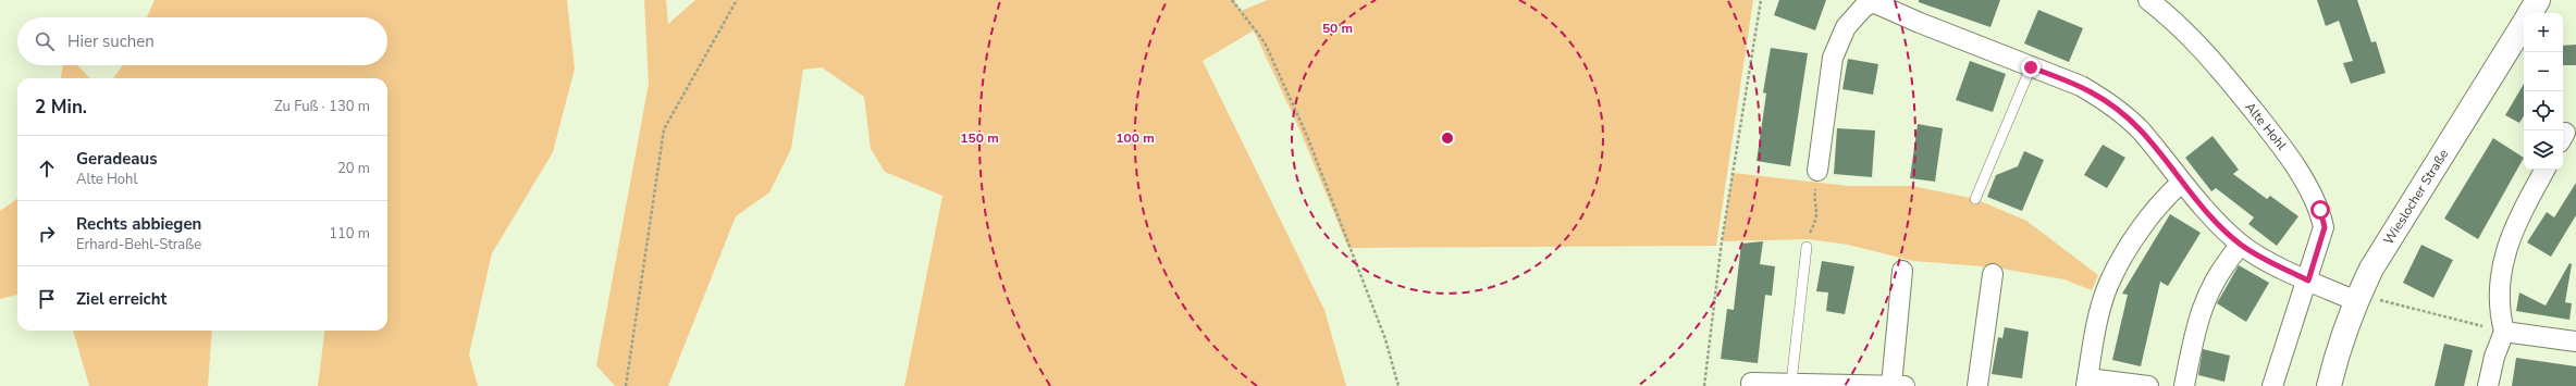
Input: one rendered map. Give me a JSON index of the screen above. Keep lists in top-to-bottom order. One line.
{"streets":{"main road":["Wieslocher Straße"],"street":["Alte Hohl"]},"page":{"map_buttons":["+","−"],"search":"Hier suchen","heading":["2 Min.","Zu Fuß · 130 m"],"list":[["Geradeaus","Alte Hohl","20 m"],["Rechts abbiegen","Erhard-Behl-Straße","110 m"],"Ziel erreicht"]},"rings":["50 m","100 m","150 m"]}
